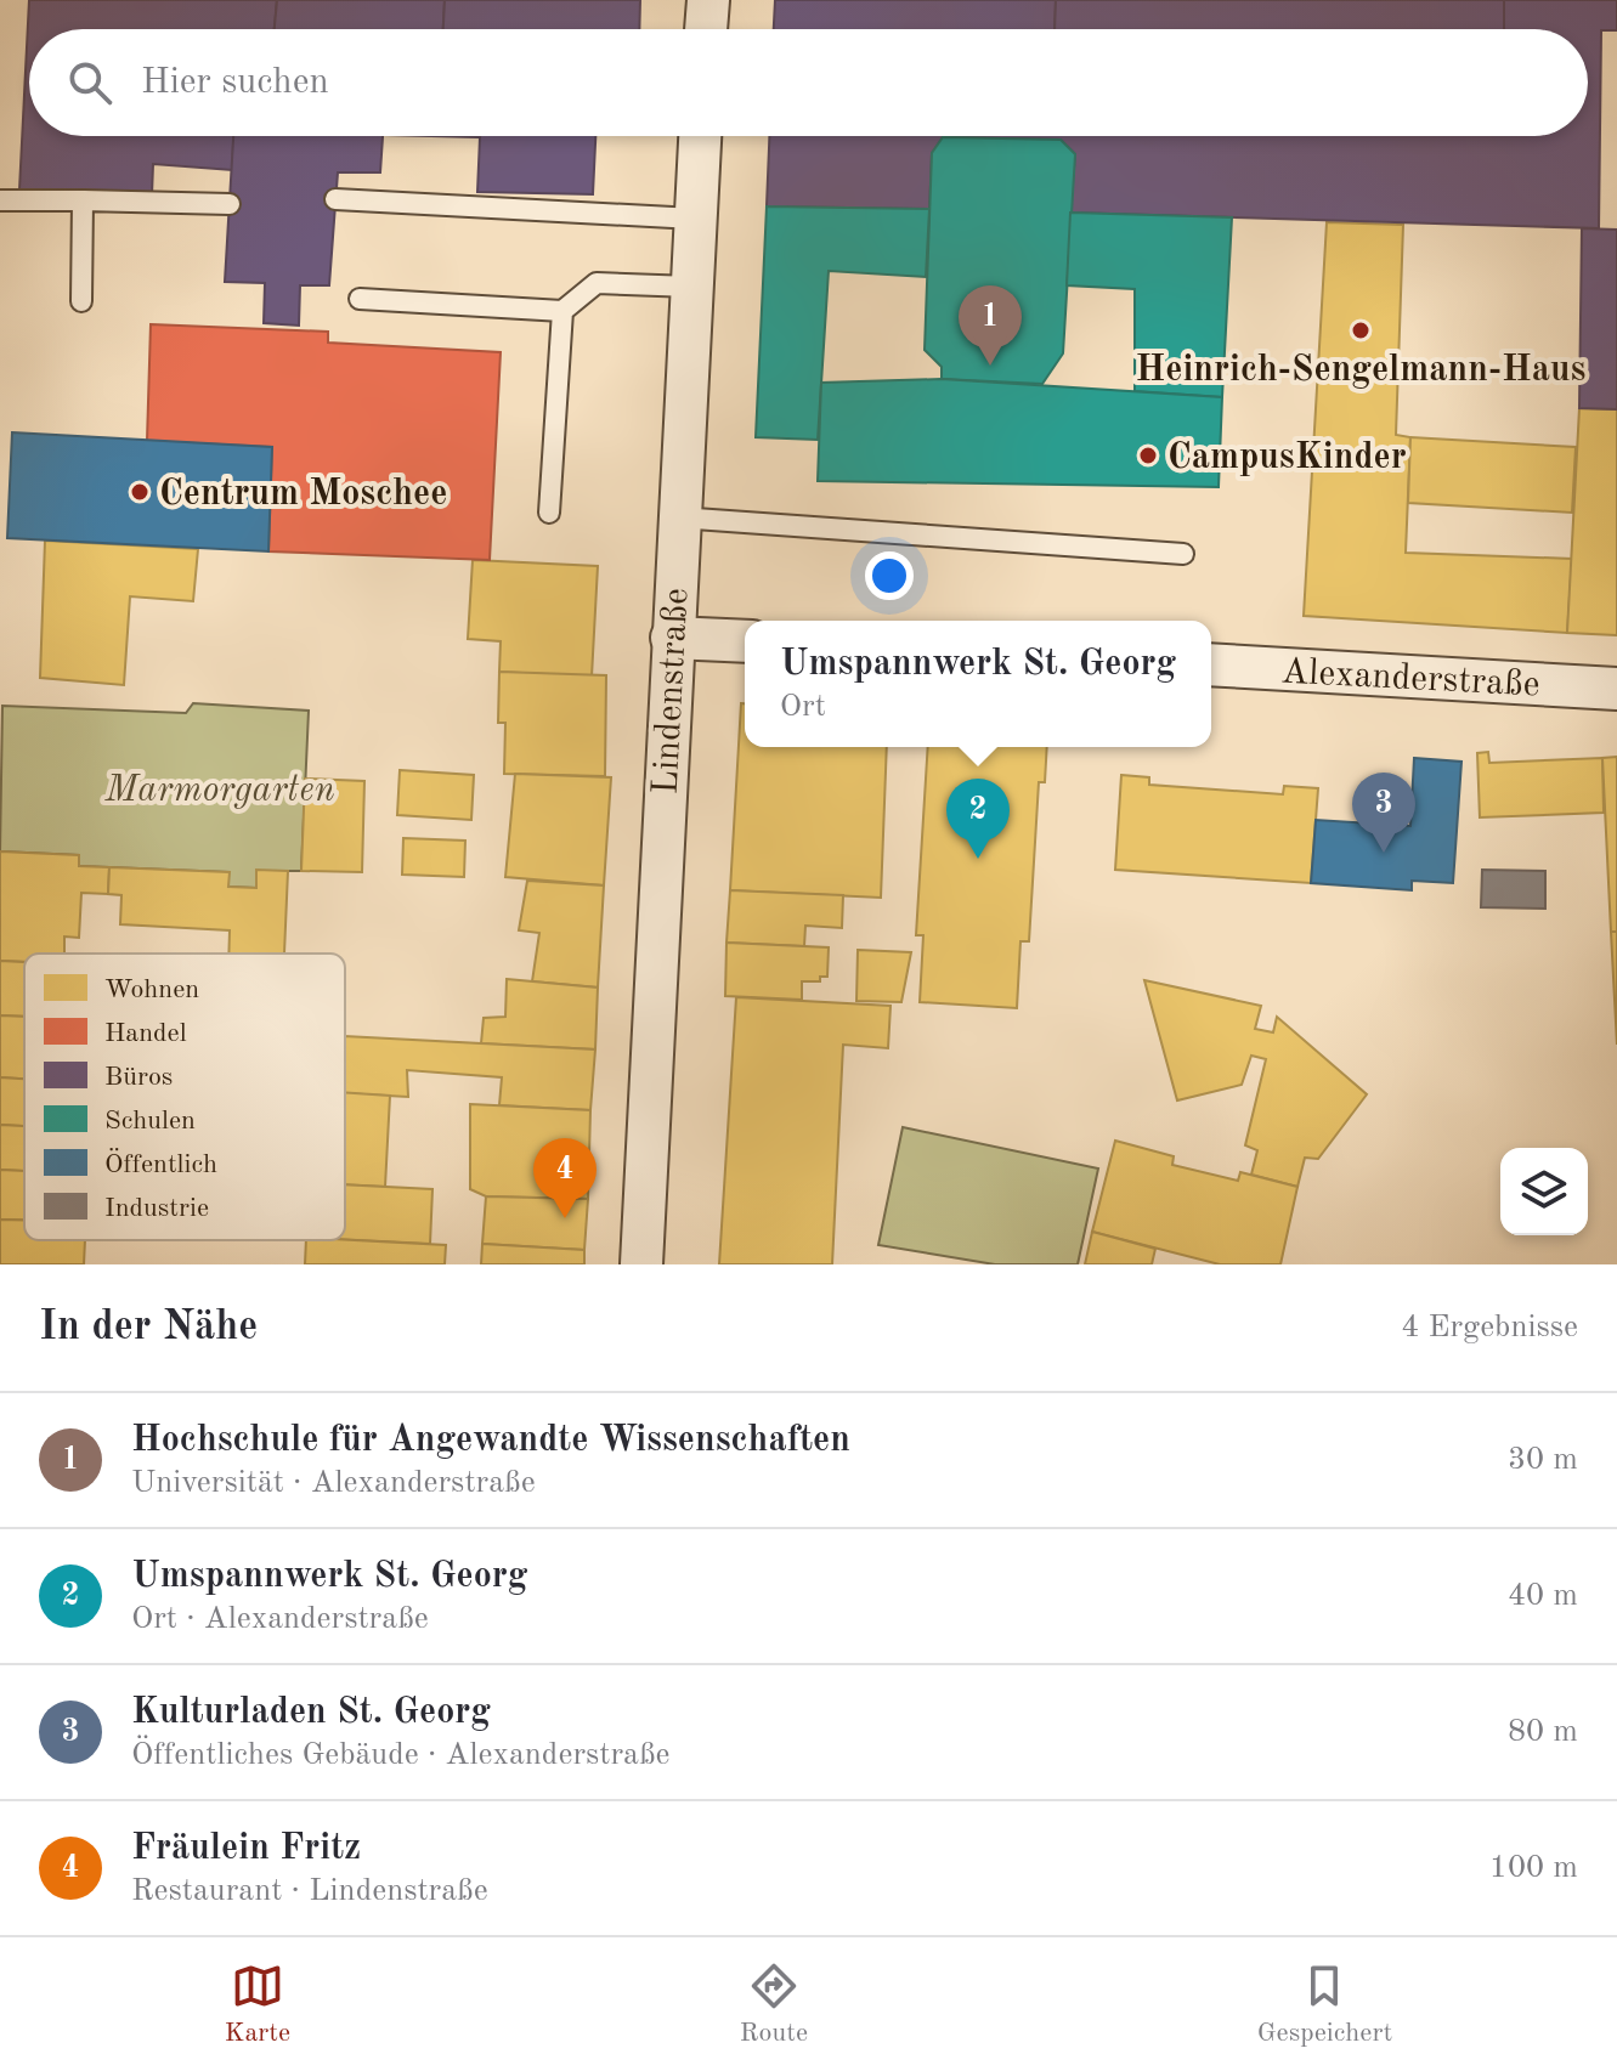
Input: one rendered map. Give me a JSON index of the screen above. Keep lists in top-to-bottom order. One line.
{"streets":{"street":["Alexanderstraße","Lindenstraße"]},"parks":["Marmorgarten"],"places":["Heinrich-Sengelmann-Haus","CampusKinder","Centrum Moschee"],"legend":["Wohnen","Handel","Büros","Schulen","Öffentlich","Industrie"],"page":{"search":"Hier suchen","pins":["1","3","2","4"],"popup":["Umspannwerk St. Georg","Ort"],"heading":["In der Nähe","4 Ergebnisse"],"list":[{"mark":"1","name":"Hochschule für Angewandte Wissenschaften","note":"Universität · Alexanderstraße","value":"30 m"},{"mark":"2","name":"Umspannwerk St. Georg","note":"Ort · Alexanderstraße","value":"40 m"},{"mark":"3","name":"Kulturladen St. Georg","note":"Öffentliches Gebäude · Alexanderstraße","value":"80 m"},{"mark":"4","name":"Fräulein Fritz","note":"Restaurant · Lindenstraße","value":"100 m"}],"nav":["Karte","Route","Gespeichert"]}}
